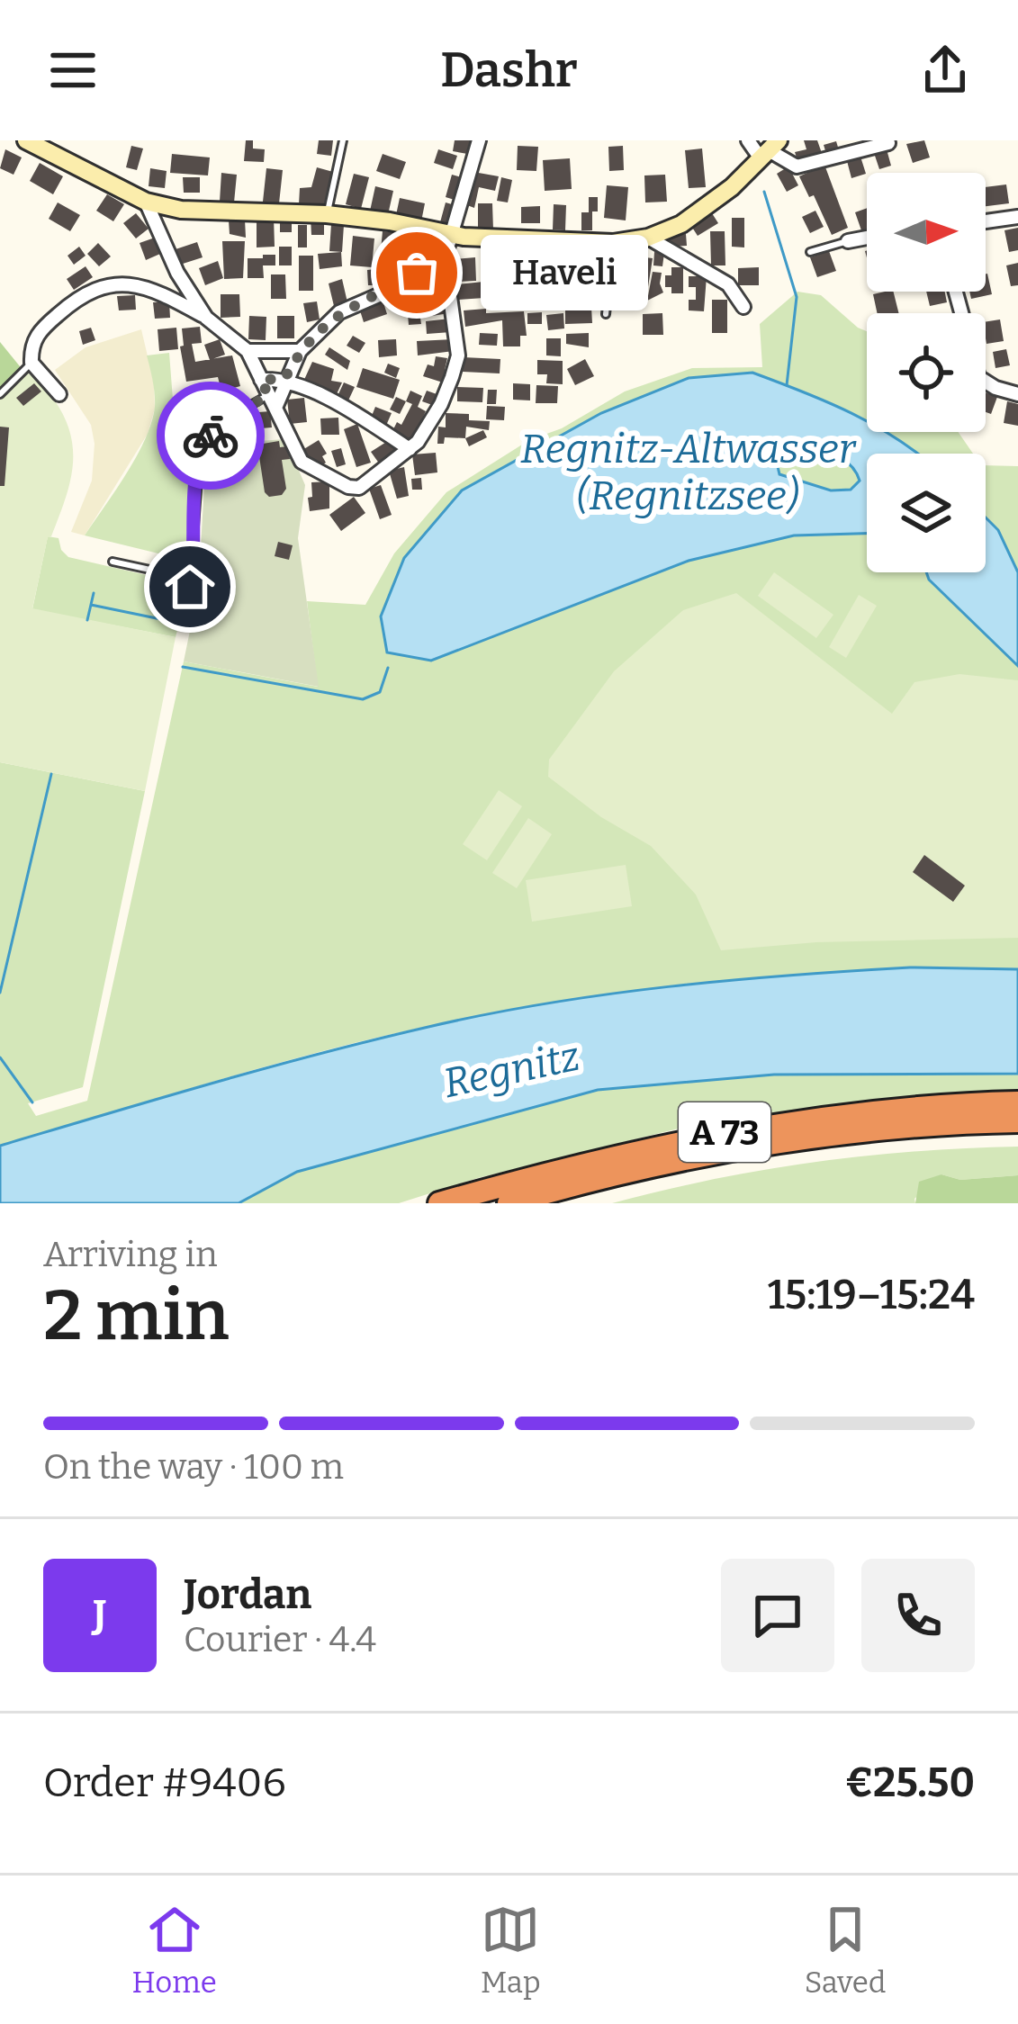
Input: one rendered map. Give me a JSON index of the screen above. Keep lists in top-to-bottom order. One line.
{"streets":{"highway":["A 73"]},"water":["Regnitz-Altwasser (Regnitzsee)","Regnitz"],"places":["Haveli"],"north":"right","page":{"header":"Dashr","bubble":"Haveli","heading":["2 min","Arriving in","15:19–15:24"],"panel":["Jordan","Courier · 4.4","Order #9406","€25.50"],"bar":"On the way · 100 m","round":"J","tabs":["Home","Map","Saved"]}}
